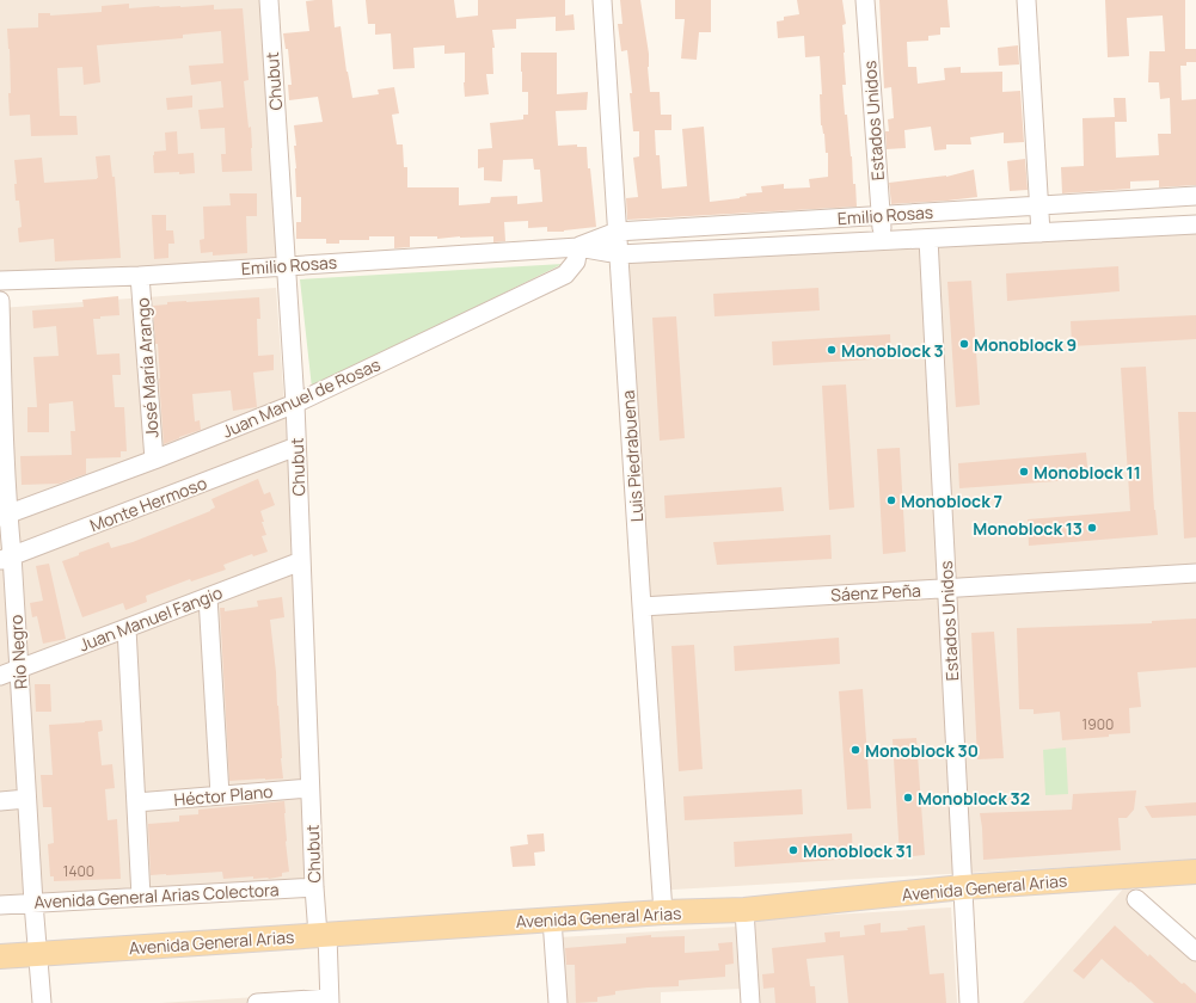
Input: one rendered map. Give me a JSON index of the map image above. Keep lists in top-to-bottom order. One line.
{"streets":{"main road":["Avenida General Arias"],"street":["Chubut","Estados Unidos","Emilio Rosas","José María Arango","Juan Manuel de Rosas","Luis Piedrabuena","Monte Hermoso","Sáenz Peña","Juan Manuel Fangio","Río Negro","Héctor Plano","Avenida General Arias Colectora"]},"crossings":[["Chubut","Emilio Rosas"],["Chubut","Juan Manuel de Rosas"],["Chubut","Monte Hermoso"],["Chubut","Juan Manuel Fangio"],["Chubut","Héctor Plano"],["Chubut","Avenida General Arias"],["Chubut","Avenida General Arias Colectora"],["Estados Unidos","Emilio Rosas"],["Estados Unidos","Sáenz Peña"],["Estados Unidos","Avenida General Arias"],["Emilio Rosas","José María Arango"],["Emilio Rosas","Juan Manuel de Rosas"],["Emilio Rosas","Luis Piedrabuena"],["José María Arango","Juan Manuel de Rosas"],["Juan Manuel de Rosas","Río Negro"],["Luis Piedrabuena","Sáenz Peña"],["Luis Piedrabuena","Avenida General Arias"],["Monte Hermoso","Río Negro"],["Juan Manuel Fangio","Río Negro"],["Río Negro","Avenida General Arias"],["Río Negro","Avenida General Arias Colectora"]],"places":["Monoblock 9","Monoblock 3","Monoblock 11","Monoblock 7","Monoblock 13","Monoblock 30","Monoblock 32","Monoblock 31"],"house_numbers":["1900","1400"]}
